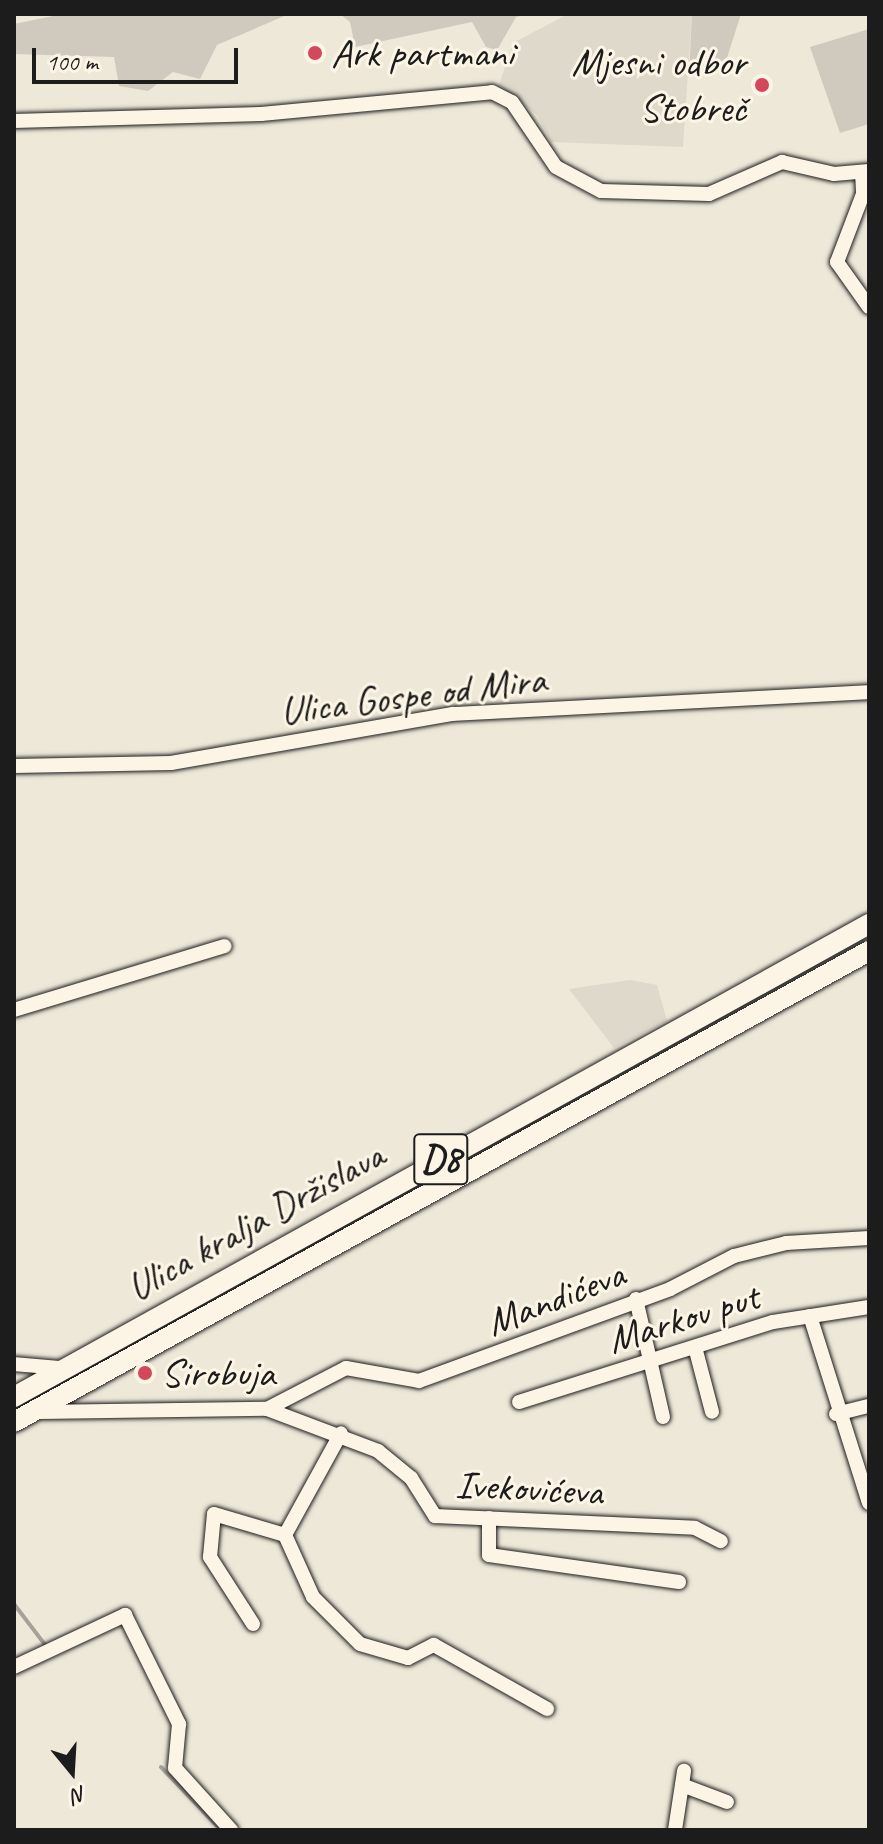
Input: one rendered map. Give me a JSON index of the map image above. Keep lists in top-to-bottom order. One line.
{"streets":{"highway":["D8","Ulica kralja Držislava"],"street":["Ulica Gospe od Mira","Mandićeva","Markov put","Ivekovićeva"]},"crossings":[["Ulica kralja Držislava","Ivekovićeva"],["Mandićeva","Ivekovićeva"]],"places":["Ark partmani","Mjesni odbor Stobreč","Sirobuja"],"scale_bar":"100 m","north":"bottom"}
